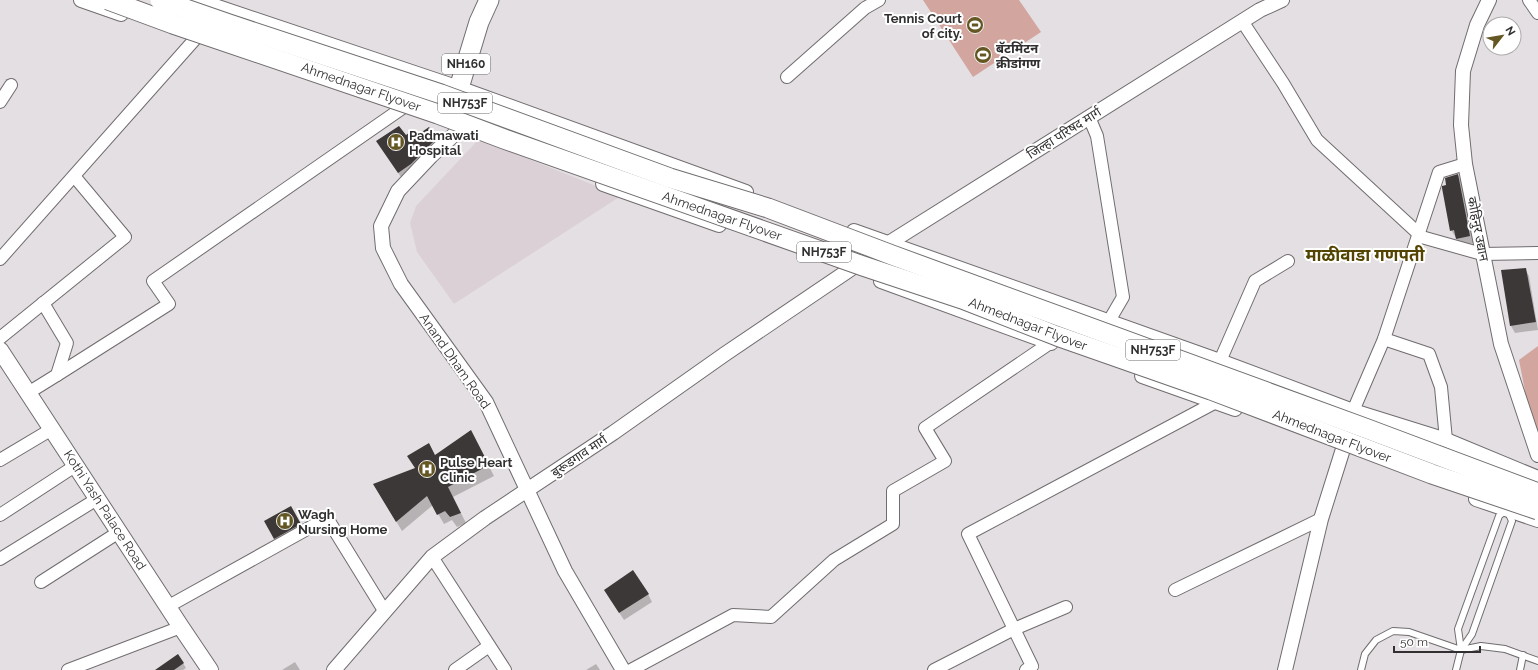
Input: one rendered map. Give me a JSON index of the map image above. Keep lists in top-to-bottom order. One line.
{"streets":{"highway":["NH160","Ahmednagar Flyover","NH753F"],"main road":["Kothi Yash Palace Road"],"street":["जिल्हा परिषद मार्ग","कोहिनुर उद्यान","Anand Dham Road","बुरूडगाव मार्ग"]},"crossings":[["जिल्हा परिषद मार्ग","बुरूडगाव मार्ग"],["Anand Dham Road","बुरूडगाव मार्ग"]],"districts":["माळीवाडा गणपती"],"places":{"sports":["Tennis Court of city.","बॅटमिंटन क्रीडांगण"],"hospital":["Padmawati Hospital","Pulse Heart Clinic","Wagh Nursing Home"]},"scale_bar":"50 m","north":"top right"}
